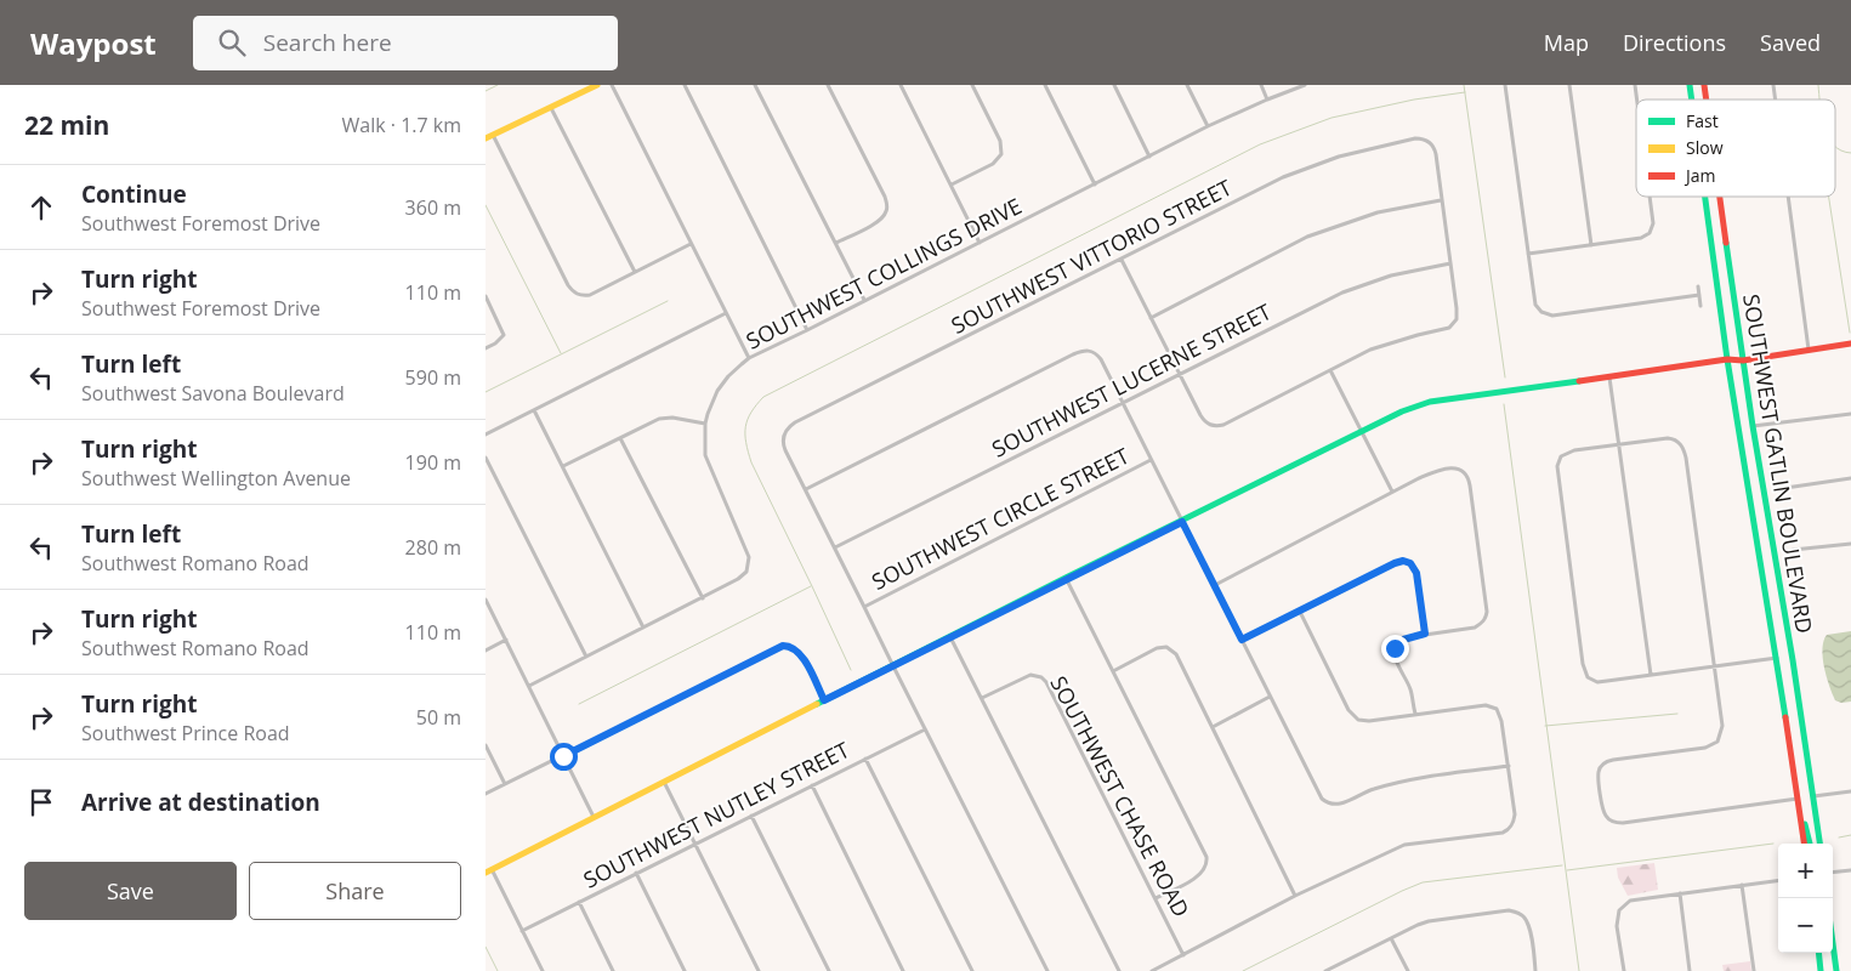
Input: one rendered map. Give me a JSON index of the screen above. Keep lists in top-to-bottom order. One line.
{"streets":{"main road":["SOUTHWEST GATLIN BOULEVARD"],"street":["SOUTHWEST VITTORIO STREET","SOUTHWEST COLLINGS DRIVE","SOUTHWEST LUCERNE STREET","SOUTHWEST CIRCLE STREET","SOUTHWEST CHASE ROAD","SOUTHWEST NUTLEY STREET"]},"legend":["Fast","Slow","Jam"],"page":{"header":"Waypost","search":"Search here","nav":["Map","Directions","Saved"],"heading":["22 min","Walk · 1.7 km"],"list":[["Continue","Southwest Foremost Drive","360 m"],["Turn right","Southwest Foremost Drive","110 m"],["Turn left","Southwest Savona Boulevard","590 m"],["Turn right","Southwest Wellington Avenue","190 m"],["Turn left","Southwest Romano Road","280 m"],["Turn right","Southwest Romano Road","110 m"],["Turn right","Southwest Prince Road","50 m"],"Arrive at destination"],"buttons":["Save","Share"],"map_buttons":["+","−"]}}
